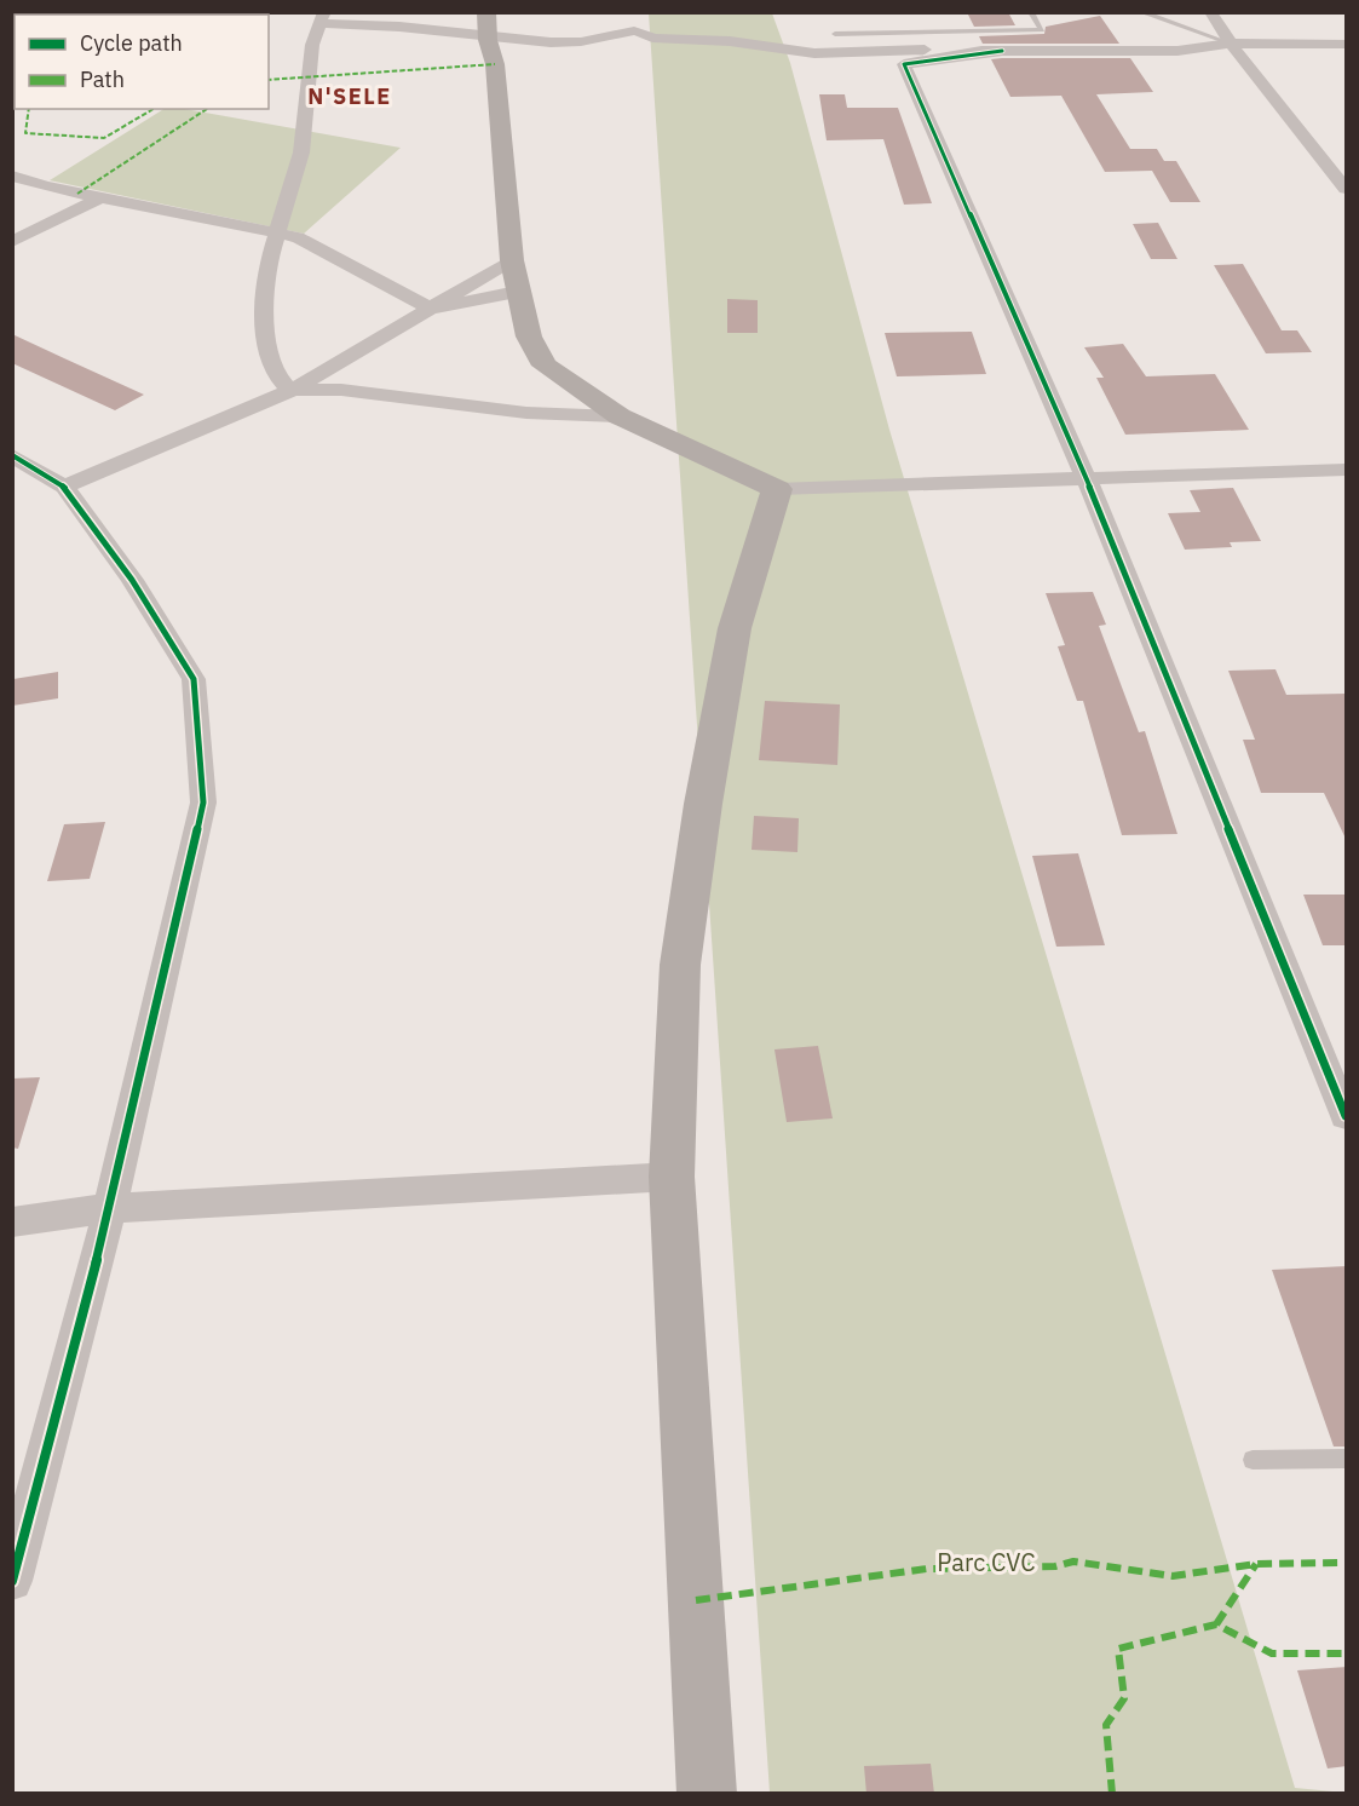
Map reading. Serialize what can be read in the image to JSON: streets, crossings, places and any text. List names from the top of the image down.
{
  "districts": ["N'SELE"],
  "parks": ["Parc CVC"],
  "legend": ["Cycle path", "Path"]
}
